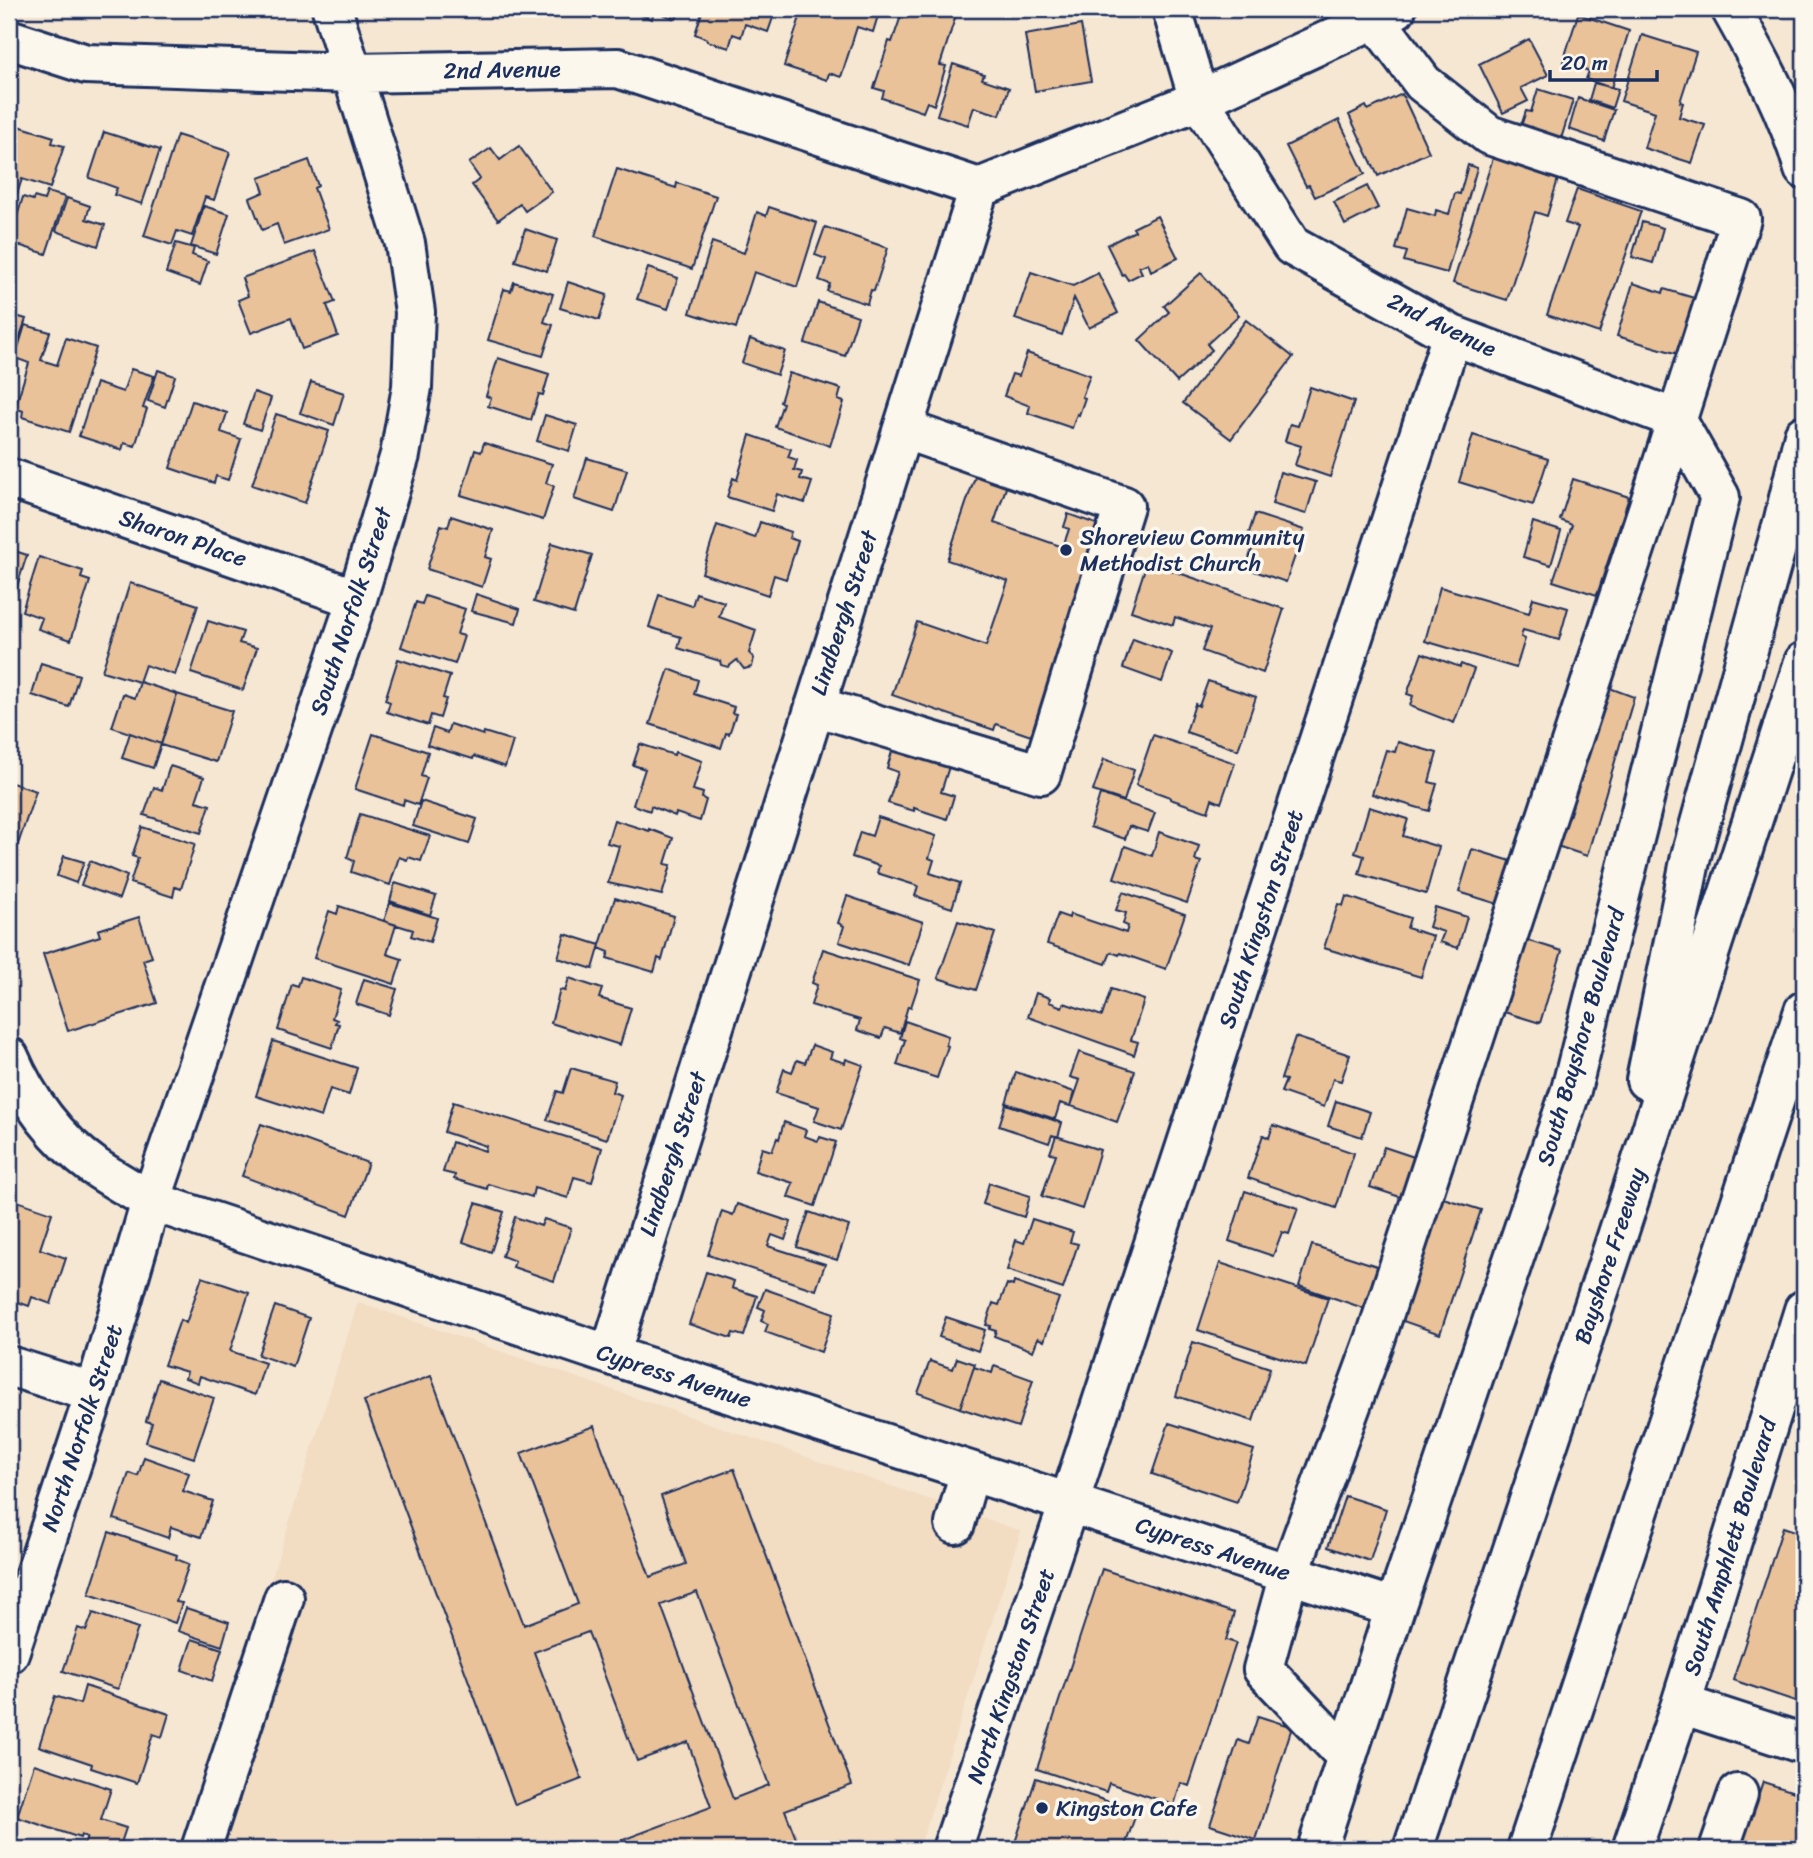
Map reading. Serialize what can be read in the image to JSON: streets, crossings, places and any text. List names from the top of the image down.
{
  "streets": {
    "main road": [
      "2nd Avenue",
      "Sharon Place",
      "South Norfolk Street",
      "Lindbergh Street",
      "South Kingston Street",
      "South Bayshore Boulevard",
      "Bayshore Freeway",
      "Cypress Avenue",
      "North Norfolk Street",
      "South Amphlett Boulevard",
      "North Kingston Street"
    ]
  },
  "crossings": [
    ["2nd Avenue", "South Norfolk Street"],
    ["2nd Avenue", "Lindbergh Street"],
    ["2nd Avenue", "South Kingston Street"],
    ["2nd Avenue", "South Bayshore Boulevard"],
    ["Sharon Place", "South Norfolk Street"],
    ["South Norfolk Street", "Cypress Avenue"],
    ["South Norfolk Street", "North Norfolk Street"],
    ["Lindbergh Street", "Cypress Avenue"],
    ["South Kingston Street", "Cypress Avenue"],
    ["South Kingston Street", "North Kingston Street"],
    ["South Bayshore Boulevard", "Cypress Avenue"],
    ["Cypress Avenue", "North Norfolk Street"],
    ["Cypress Avenue", "North Kingston Street"]
  ],
  "places": ["Shoreview Community Methodist Church", "Kingston Cafe"],
  "scale_bar": "20 m"
}
